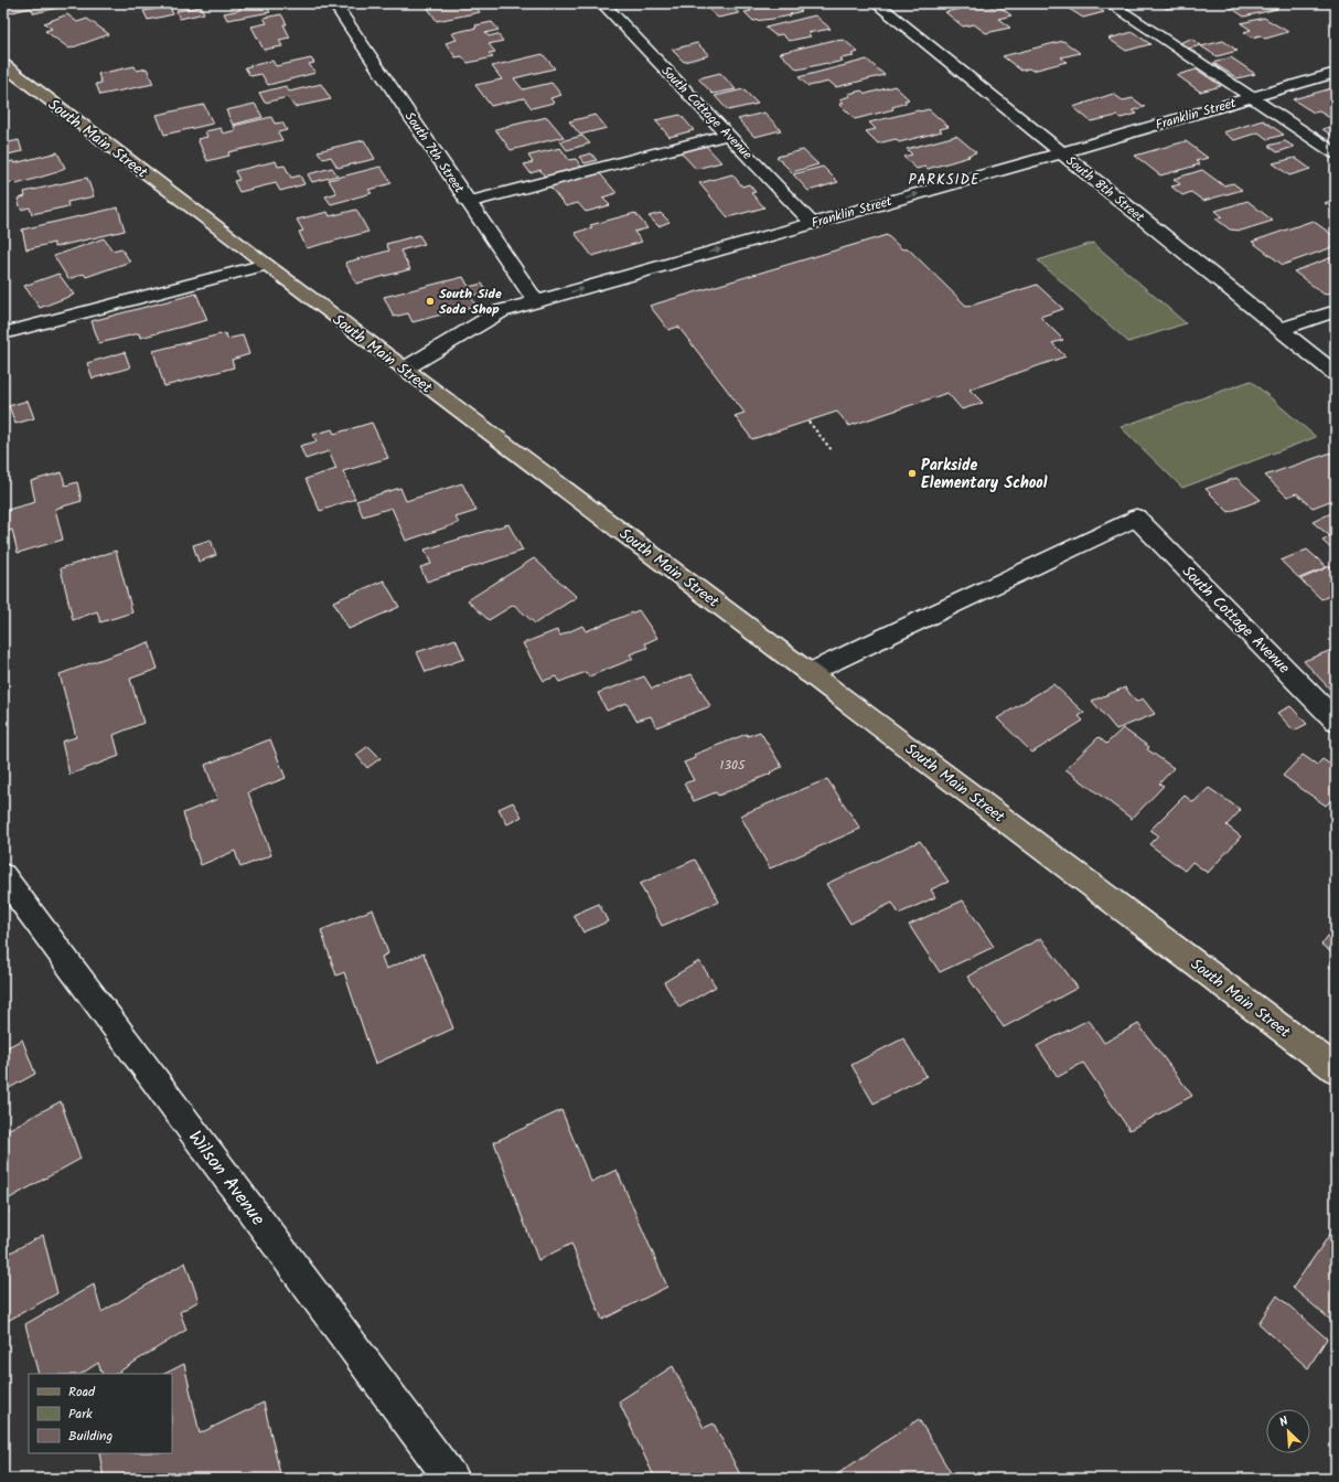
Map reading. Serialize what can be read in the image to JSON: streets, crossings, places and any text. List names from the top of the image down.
{
  "streets": {
    "main road": ["South Main Street"],
    "street": [
      "South Cottage Avenue",
      "Franklin Street",
      "South 7th Street",
      "South 8th Street",
      "Wilson Avenue"
    ]
  },
  "crossings": [
    ["South Cottage Avenue", "Franklin Street"],
    ["South Cottage Avenue", "South Main Street"],
    ["Franklin Street", "South Main Street"],
    ["Franklin Street", "South 7th Street"],
    ["Franklin Street", "South 8th Street"]
  ],
  "districts": ["PARKSIDE"],
  "places": ["South Side Soda Shop", "Parkside Elementary School"],
  "house_numbers": ["1305"],
  "legend": ["Road", "Park", "Building"],
  "north": "top left"
}
